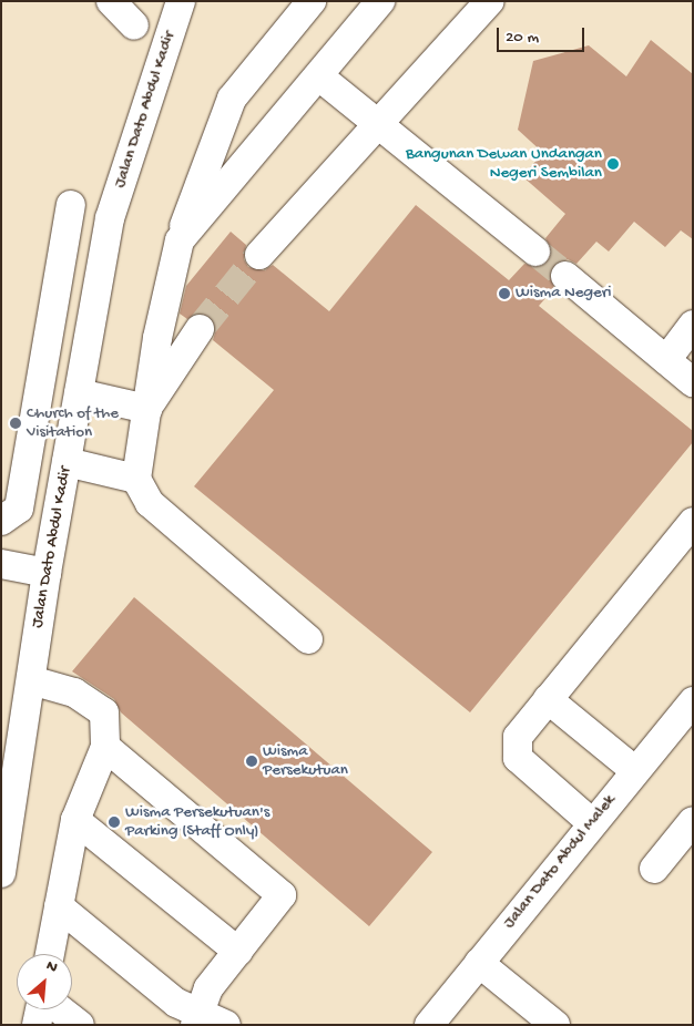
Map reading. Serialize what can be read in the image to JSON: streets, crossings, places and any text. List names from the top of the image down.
{
  "streets": {
    "street": ["Jalan Dato Abdul Kadir", "Jalan Dato Abdul Malek"]
  },
  "places": [
    "Bangunan Dewan Undangan Negeri Sembilan",
    "Wisma Negeri",
    "Church of the Visitation",
    "Wisma Persekutuan",
    "Wisma Persekutuan's Parking (Staff Only)"
  ],
  "scale_bar": "20 m",
  "north": "top right"
}
